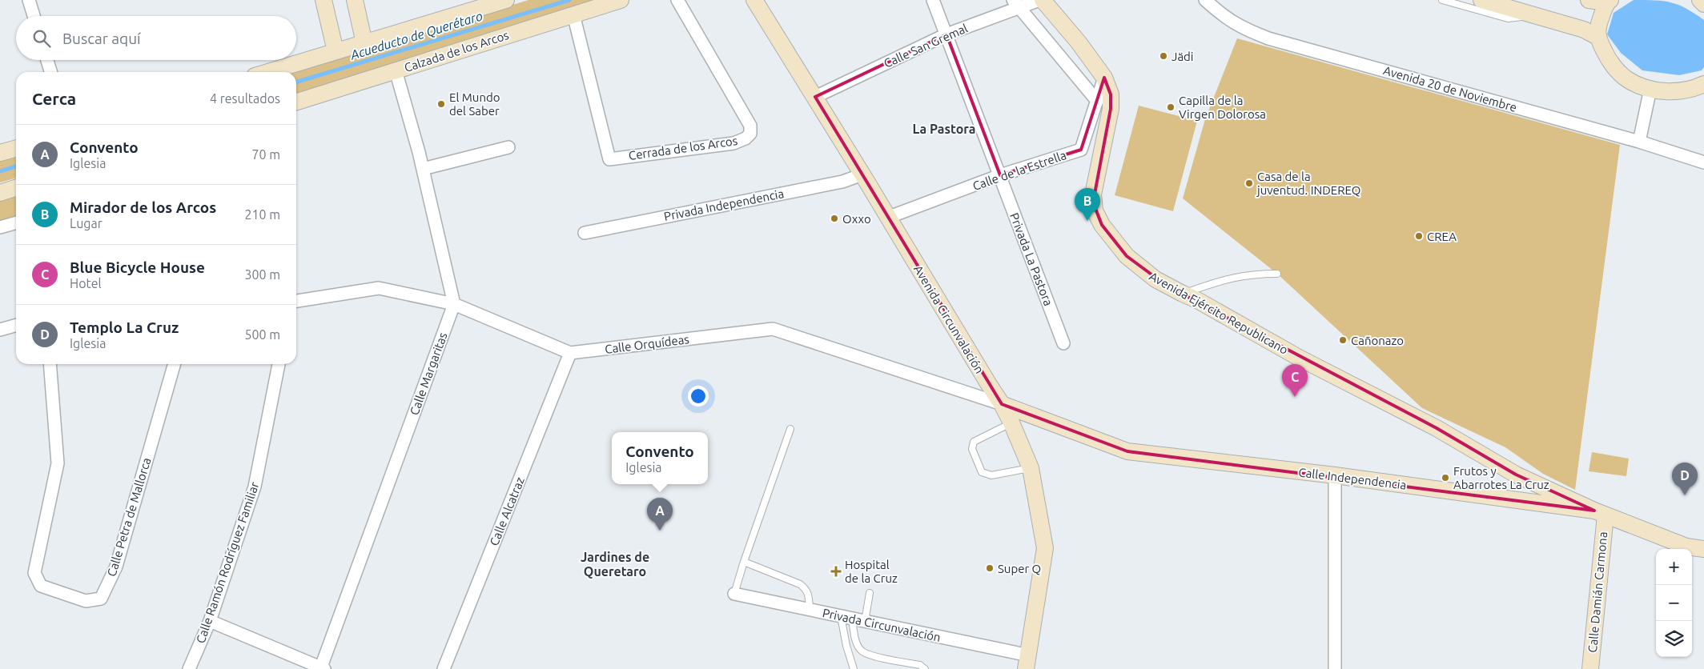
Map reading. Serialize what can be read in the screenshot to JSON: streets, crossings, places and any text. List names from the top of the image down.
{
  "streets": {
    "street": [
      "Calle San Gremal",
      "Calzada de los Arcos",
      "Avenida 20 de Noviembre",
      "Cerrada de los Arcos",
      "Calle de la Estrella",
      "Privada Independencia",
      "Privada La Pastora",
      "Avenida Ejército Republicano",
      "Avenida Circunvalación",
      "Calle Orquídeas",
      "Calle Margaritas",
      "Calle Independencia",
      "Calle Alcatraz",
      "Calle Petra de Mallorca",
      "Calle Ramón Rodríguez Familiar",
      "Calle Damián Carmona",
      "Privada Circunvalación"
    ]
  },
  "crossings": [
    ["Calle San Gremal", "Privada La Pastora"],
    ["Calle San Gremal", "Avenida Ejército Republicano"],
    ["Calle San Gremal", "Avenida Circunvalación"],
    ["Calzada de los Arcos", "Cerrada de los Arcos"],
    ["Calle de la Estrella", "Privada La Pastora"],
    ["Calle de la Estrella", "Avenida Ejército Republicano"],
    ["Calle de la Estrella", "Avenida Circunvalación"],
    ["Privada Independencia", "Avenida Circunvalación"],
    ["Avenida Ejército Republicano", "Calle Independencia"],
    ["Avenida Ejército Republicano", "Calle Damián Carmona"],
    ["Avenida Circunvalación", "Calle Orquídeas"],
    ["Avenida Circunvalación", "Calle Independencia"],
    ["Avenida Circunvalación", "Privada Circunvalación"],
    ["Calle Orquídeas", "Calle Margaritas"],
    ["Calle Orquídeas", "Calle Independencia"],
    ["Calle Orquídeas", "Calle Alcatraz"],
    ["Calle Independencia", "Calle Damián Carmona"]
  ],
  "districts": ["La Pastora", "Jardines de Queretaro"],
  "water": ["Acueducto de Querétaro"],
  "places": {
    "other": [
      "Jädi",
      "El Mundo del Saber",
      "Capilla de la Virgen Dolorosa",
      "Casa de la juventud. INDEREQ",
      "Oxxo",
      "CREA",
      "Cañonazo",
      "Frutos y Abarrotes La Cruz",
      "Super Q"
    ],
    "health": ["Hospital de la Cruz"]
  },
  "page": {
    "search": "Buscar aquí",
    "heading": ["Cerca", "4 resultados"],
    "list": [
      {
        "mark": "A",
        "name": "Convento",
        "note": "Iglesia",
        "value": "70 m"
      },
      {
        "mark": "B",
        "name": "Mirador de los Arcos",
        "note": "Lugar",
        "value": "210 m"
      },
      {
        "mark": "C",
        "name": "Blue Bicycle House",
        "note": "Hotel",
        "value": "300 m"
      },
      {
        "mark": "D",
        "name": "Templo La Cruz",
        "note": "Iglesia",
        "value": "500 m"
      }
    ],
    "pins": [
      "B",
      "C",
      "D",
      "A"
    ],
    "popup": ["Convento", "Iglesia"],
    "map_buttons": ["+", "−"]
  }
}
